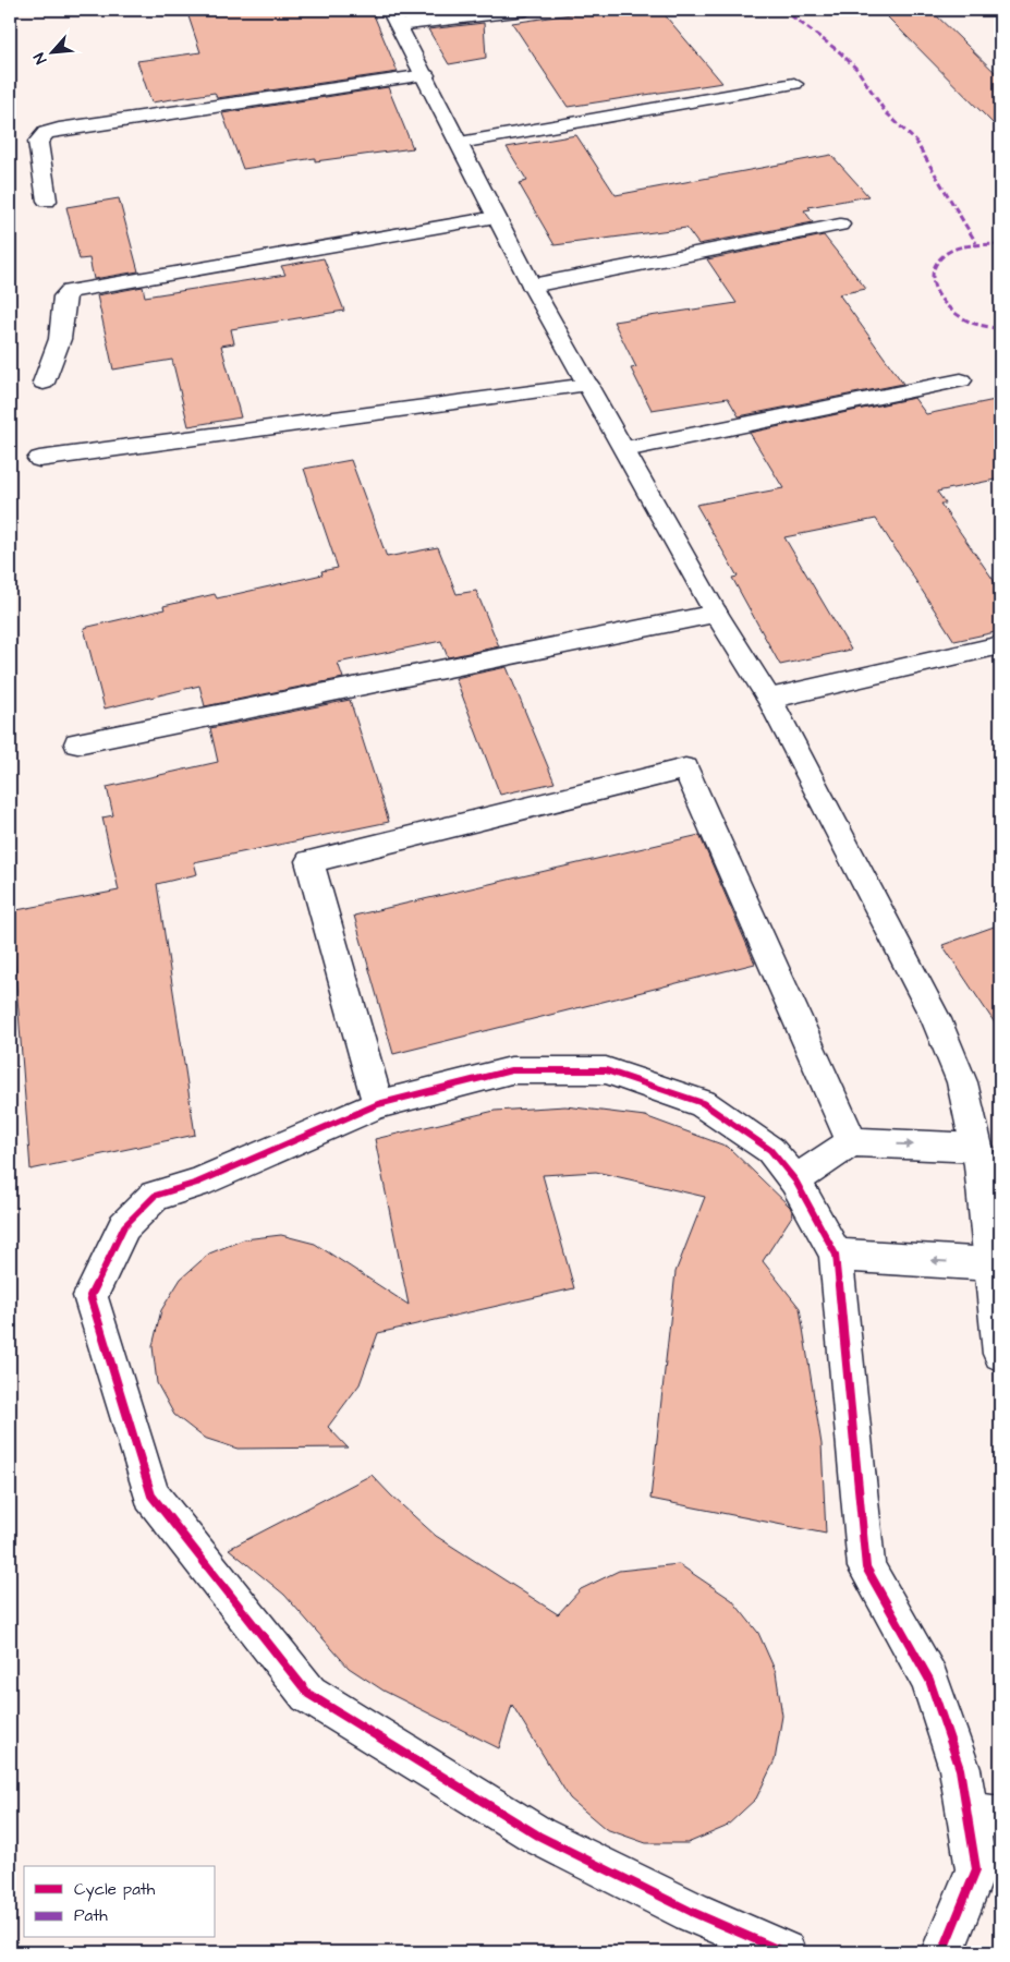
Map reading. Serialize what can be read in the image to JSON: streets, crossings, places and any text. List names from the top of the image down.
{
  "legend": ["Cycle path", "Path"],
  "north": "bottom left"
}
